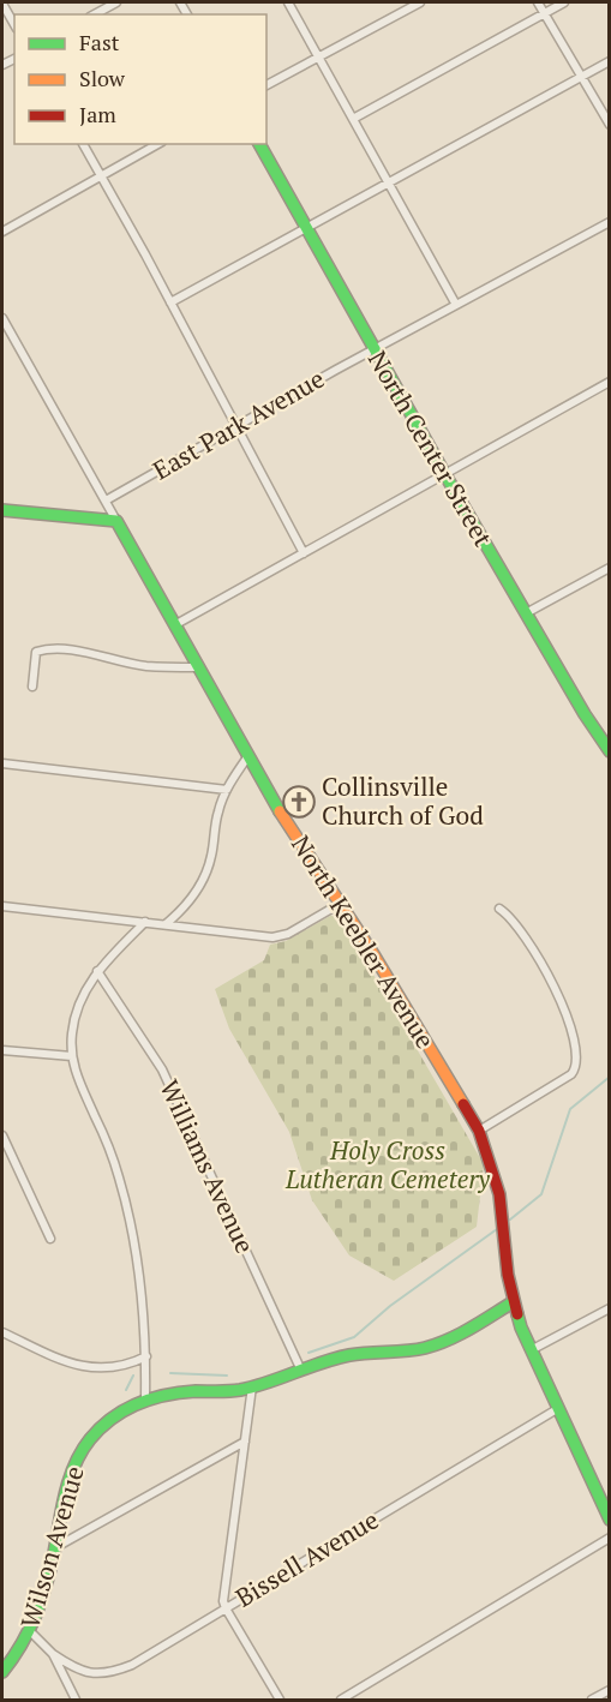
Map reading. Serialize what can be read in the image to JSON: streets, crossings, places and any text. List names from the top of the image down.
{
  "streets": {
    "street": [
      "East Park Avenue",
      "North Center Street",
      "North Keebler Avenue",
      "Williams Avenue",
      "Wilson Avenue",
      "Bissell Avenue"
    ]
  },
  "crossings": [
    ["East Park Avenue", "North Center Street"],
    ["East Park Avenue", "North Keebler Avenue"],
    ["North Keebler Avenue", "Wilson Avenue"],
    ["North Keebler Avenue", "Bissell Avenue"],
    ["Williams Avenue", "Wilson Avenue"]
  ],
  "parks": ["Holy Cross Lutheran Cemetery"],
  "places": {
    "church": ["Collinsville Church of God"]
  },
  "legend": ["Fast", "Slow", "Jam"]
}
